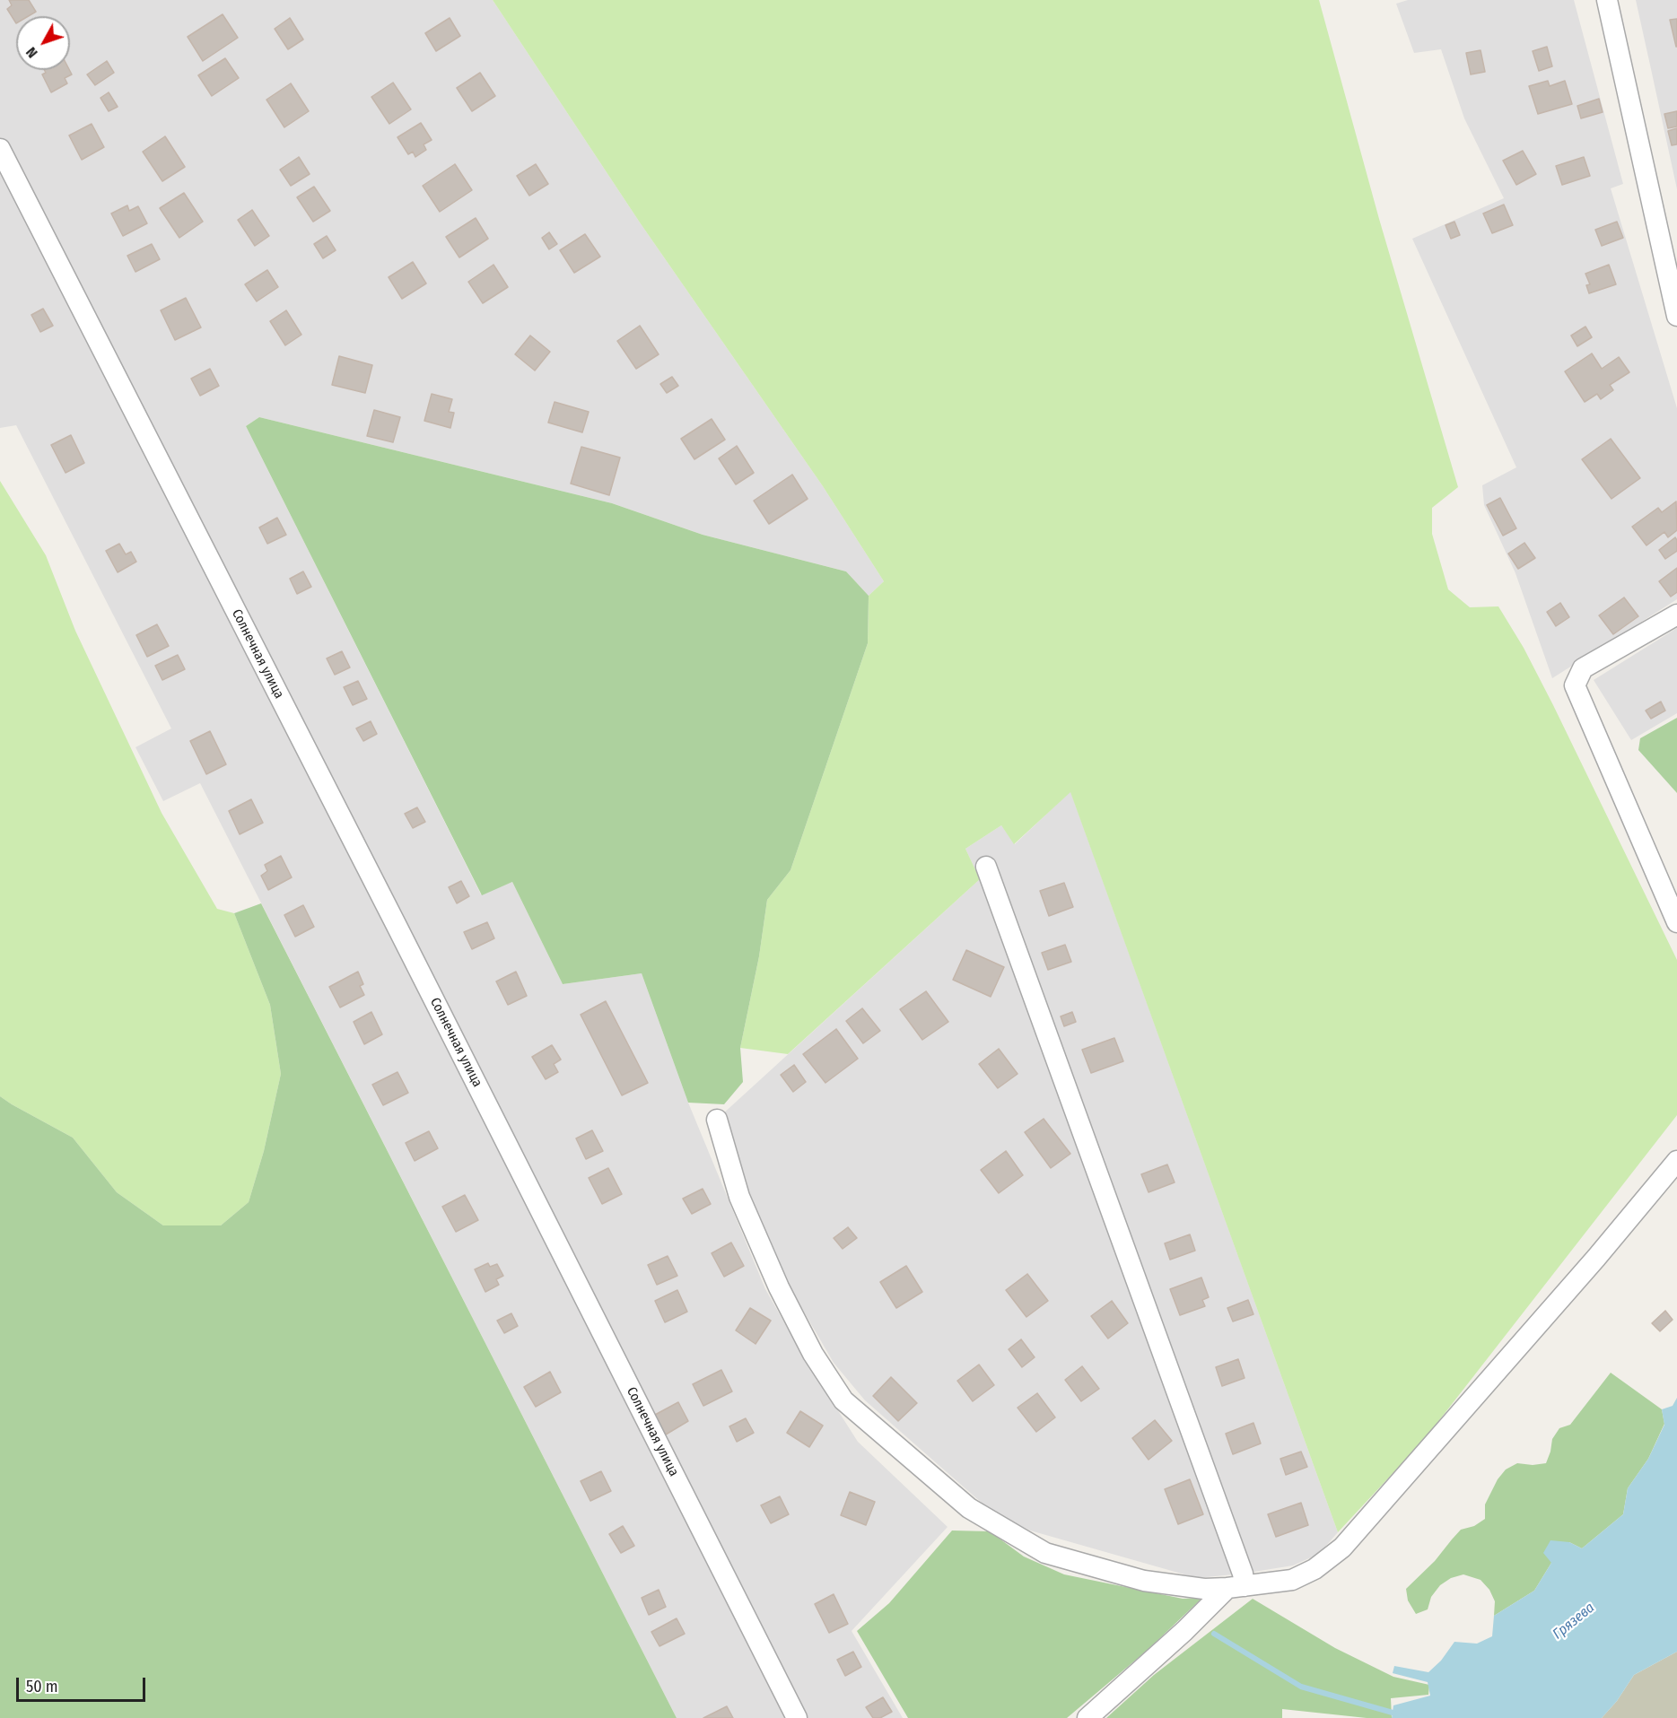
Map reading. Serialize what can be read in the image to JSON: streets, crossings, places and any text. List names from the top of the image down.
{
  "streets": {
    "street": ["Солнечная улица"]
  },
  "water": ["Грязева"],
  "scale_bar": "50 m",
  "north": "bottom left"
}
